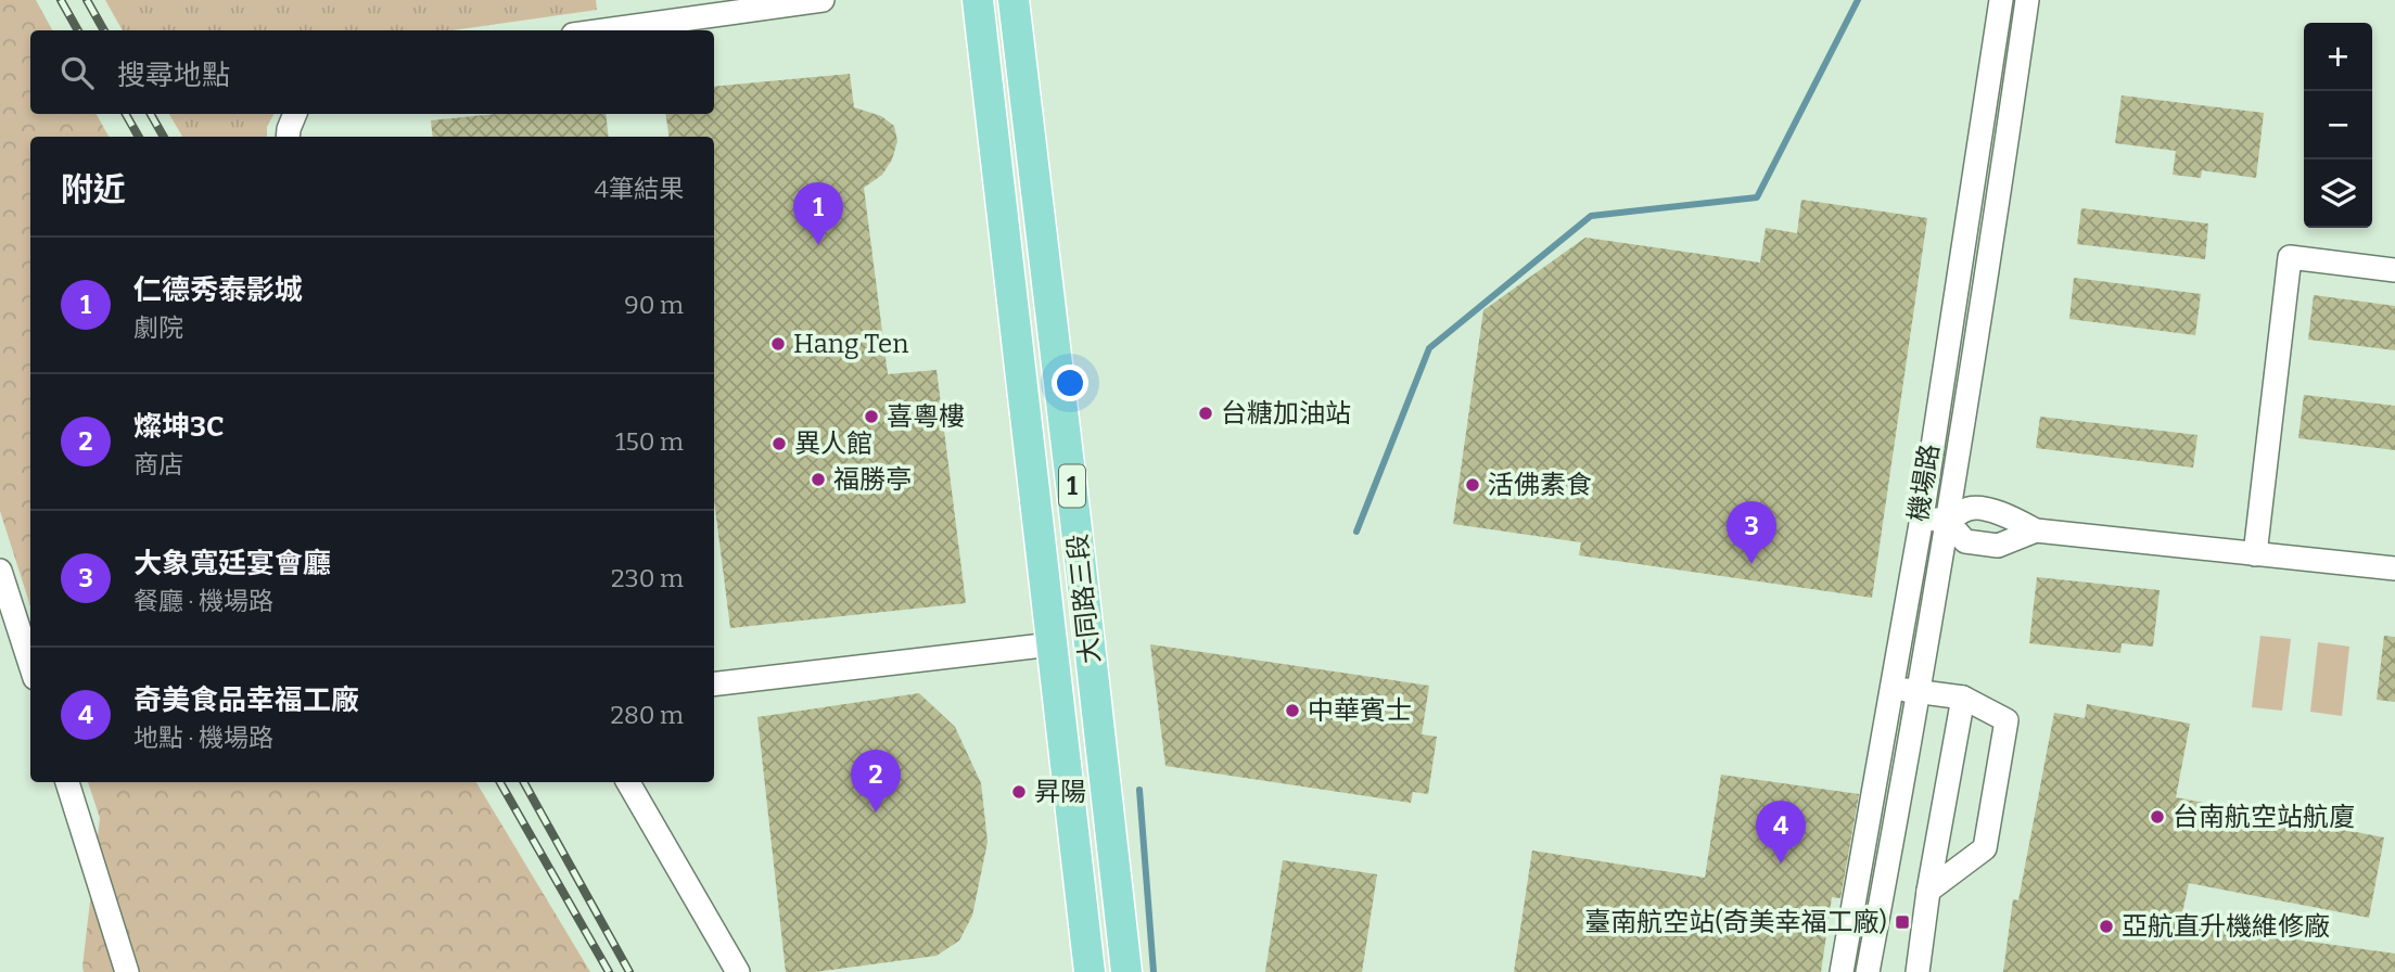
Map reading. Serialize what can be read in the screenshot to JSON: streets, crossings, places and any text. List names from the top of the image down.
{
  "streets": {
    "main road": ["1", "大同路三段"],
    "street": ["機場路"]
  },
  "places": {
    "other": [
      "Hang Ten",
      "台糖加油站",
      "喜粵樓",
      "異人館",
      "福勝亭",
      "活佛素食",
      "中華賓士",
      "昇陽",
      "台南航空站航廈",
      "亞航直升機維修廠"
    ],
    "transit": ["臺南航空站(奇美幸福工廠)"]
  },
  "page": {
    "map_buttons": ["+", "−"],
    "search": "搜尋地點",
    "heading": ["附近", "4筆結果"],
    "pins": [
      "1",
      "3",
      "2",
      "4"
    ],
    "list": [
      {
        "mark": "1",
        "name": "仁德秀泰影城",
        "note": "劇院",
        "value": "90 m"
      },
      {
        "mark": "2",
        "name": "燦坤3C",
        "note": "商店",
        "value": "150 m"
      },
      {
        "mark": "3",
        "name": "大象寬廷宴會廳",
        "note": "餐廳 · 機場路",
        "value": "230 m"
      },
      {
        "mark": "4",
        "name": "奇美食品幸福工廠",
        "note": "地點 · 機場路",
        "value": "280 m"
      }
    ]
  }
}
